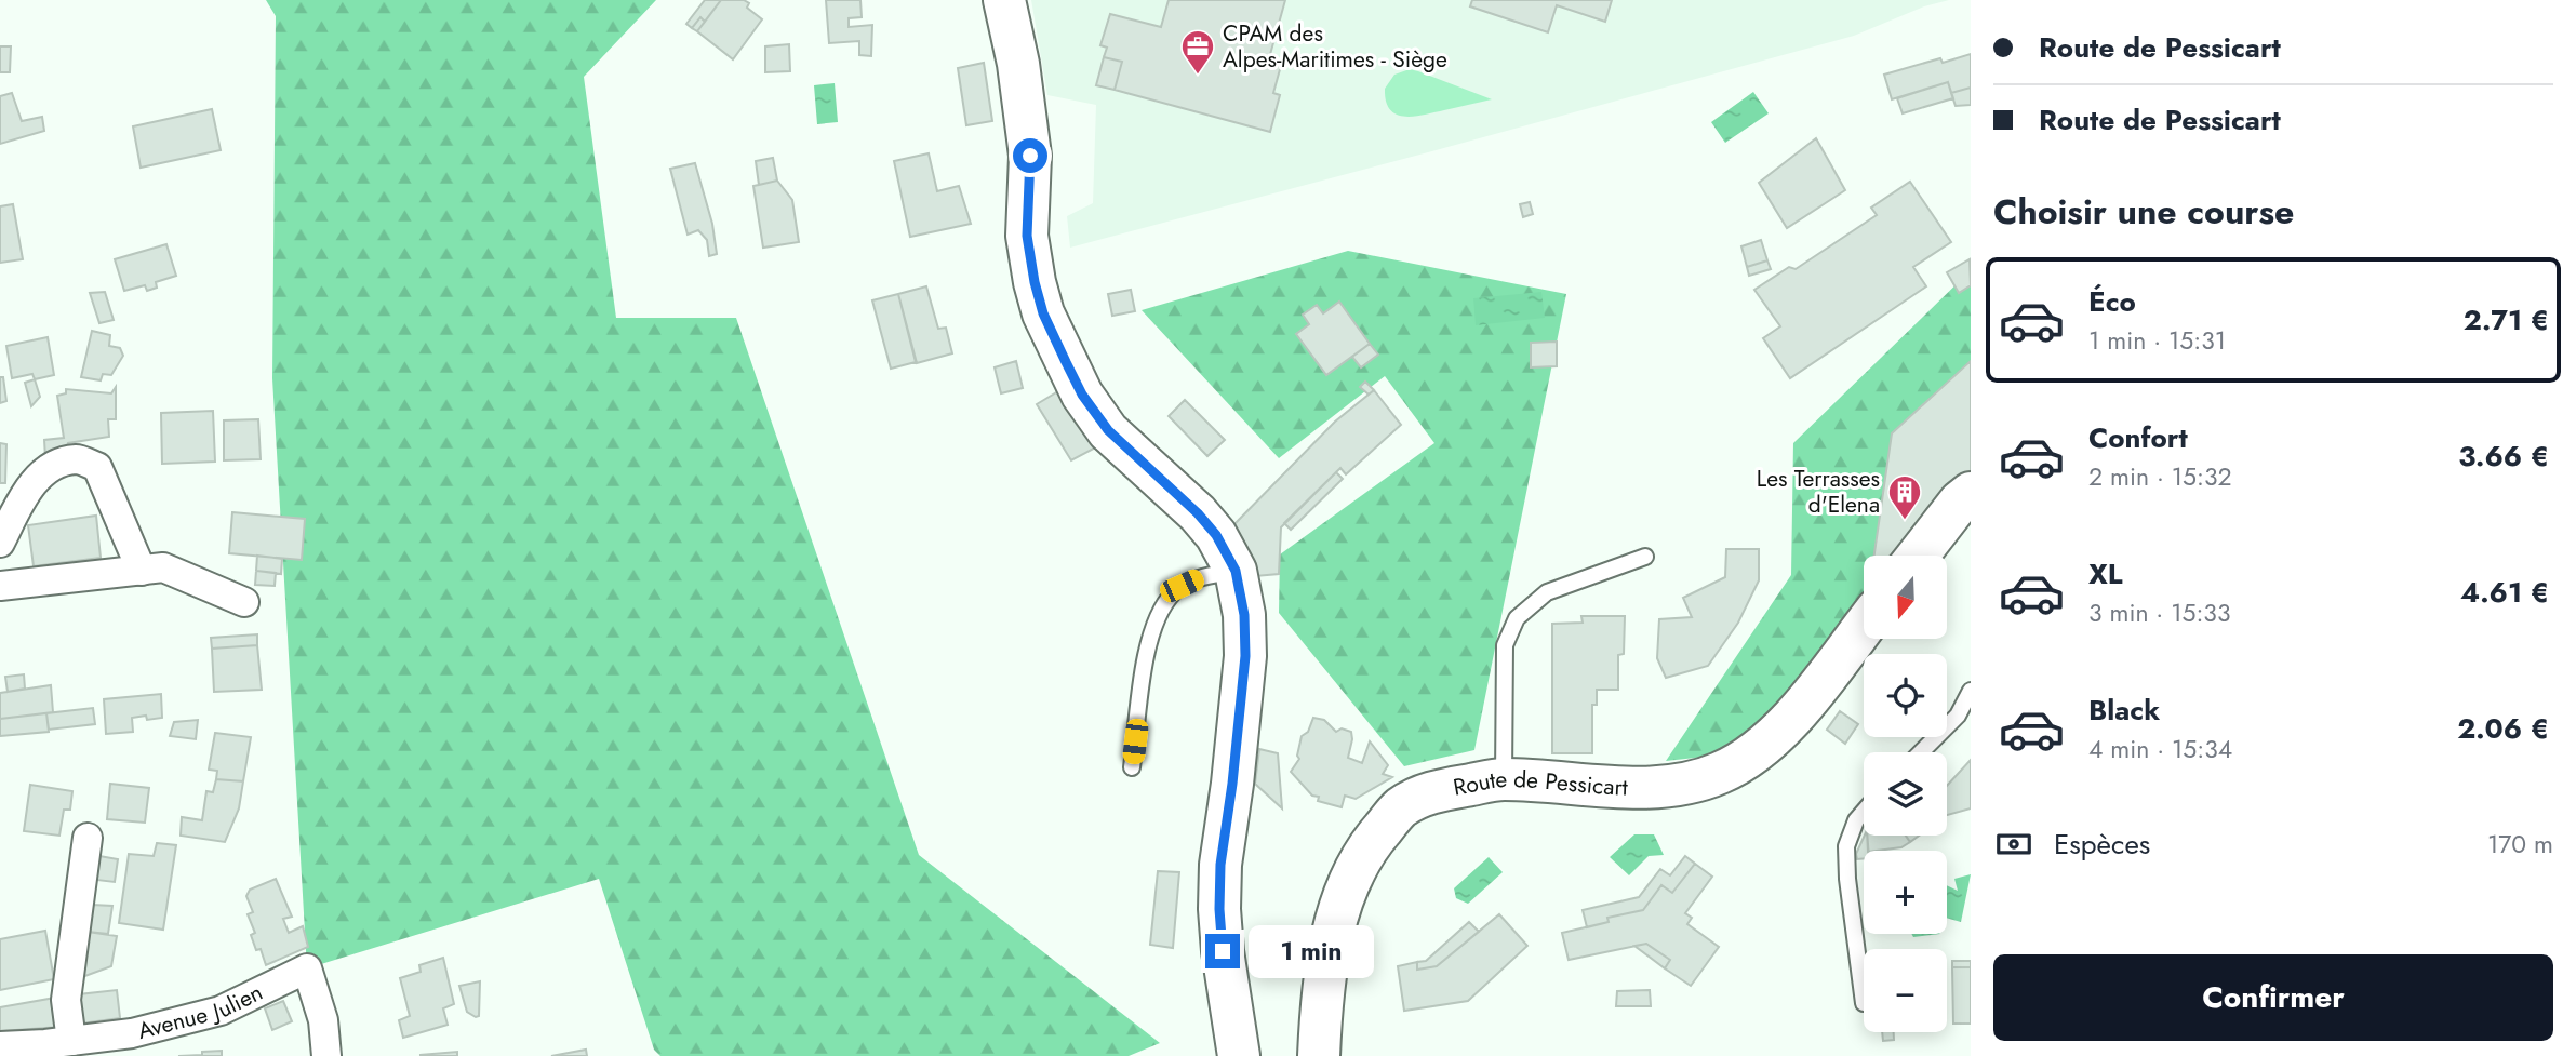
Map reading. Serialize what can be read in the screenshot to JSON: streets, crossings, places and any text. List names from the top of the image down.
{
  "streets": {
    "street": ["Route de Pessicart", "Avenue Julien"]
  },
  "places": {
    "office": ["CPAM des Alpes-Maritimes - Siège"],
    "building": ["Les Terrasses d'Elena"]
  },
  "north": "bottom",
  "page": {
    "banner": ["Route de Pessicart", "Route de Pessicart"],
    "heading": "Choisir une course",
    "list": [
      {
        "name": "Éco",
        "note": "1 min · 15:31",
        "value": "2.71 €"
      },
      {
        "name": "Confort",
        "note": "2 min · 15:32",
        "value": "3.66 €"
      },
      {
        "name": "XL",
        "note": "3 min · 15:33",
        "value": "4.61 €"
      },
      {
        "name": "Black",
        "note": "4 min · 15:34",
        "value": "2.06 €"
      }
    ],
    "map_buttons": ["+", "−"],
    "pay": ["Espèces", "170 m"],
    "bubble": "1 min",
    "buttons": "Confirmer"
  }
}
